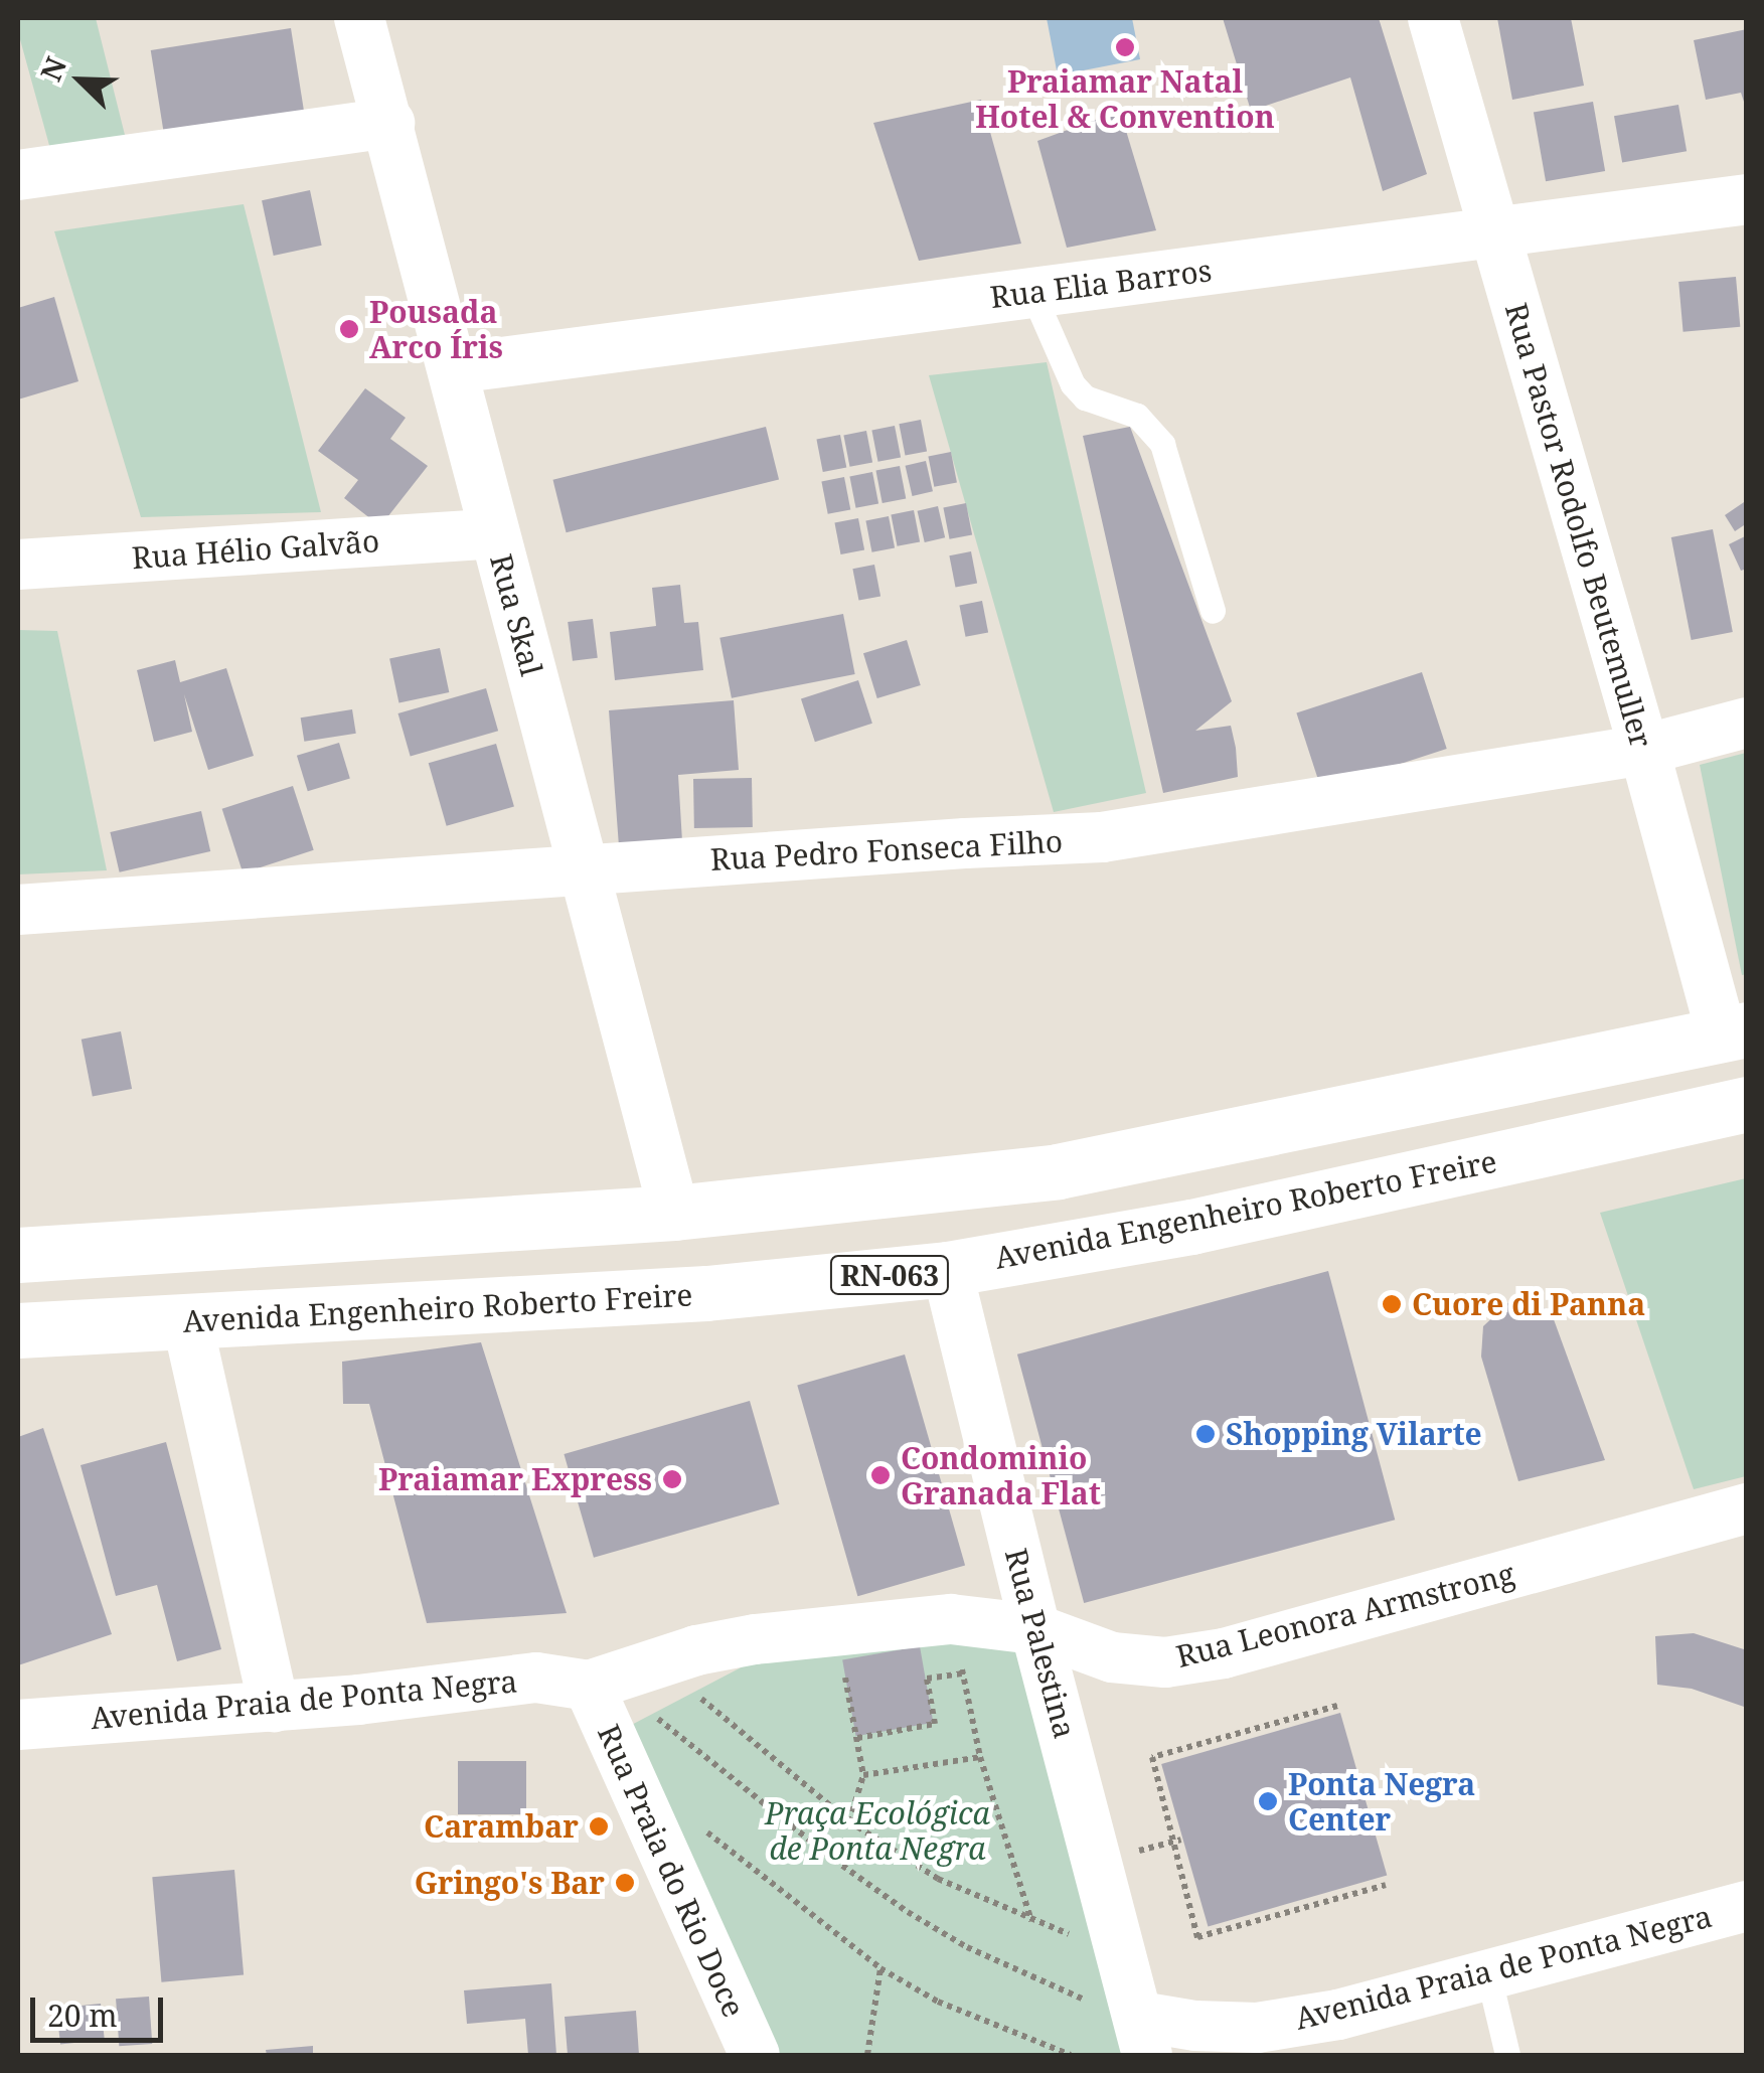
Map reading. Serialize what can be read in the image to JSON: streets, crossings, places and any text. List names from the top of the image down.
{
  "streets": {
    "main road": ["Avenida Engenheiro Roberto Freire", "RN-063"],
    "street": [
      "Rua Elia Barros",
      "Rua Pastor Rodolfo Beutemuller",
      "Rua Hélio Galvão",
      "Rua Skal",
      "Rua Pedro Fonseca Filho",
      "Rua Leonora Armstrong",
      "Rua Palestina",
      "Avenida Praia de Ponta Negra",
      "Rua Praia do Rio Doce"
    ]
  },
  "crossings": [
    ["Rua Elia Barros", "Rua Pastor Rodolfo Beutemuller"],
    ["Rua Elia Barros", "Rua Skal"],
    ["Rua Pastor Rodolfo Beutemuller", "Rua Pedro Fonseca Filho"],
    ["Rua Hélio Galvão", "Rua Skal"],
    ["Rua Skal", "Rua Pedro Fonseca Filho"],
    ["Avenida Engenheiro Roberto Freire", "Rua Palestina"],
    ["Rua Leonora Armstrong", "Rua Palestina"],
    ["Rua Leonora Armstrong", "Avenida Praia de Ponta Negra"],
    ["Rua Leonora Armstrong", "Rua Praia do Rio Doce"],
    ["Rua Palestina", "Avenida Praia de Ponta Negra"],
    ["Avenida Praia de Ponta Negra", "Rua Praia do Rio Doce"]
  ],
  "parks": ["Praça Ecológica de Ponta Negra"],
  "places": [
    "Praiamar Natal Hotel & Convention",
    "Pousada Arco Íris",
    "Cuore di Panna",
    "Shopping Vilarte",
    "Condominio Granada Flat",
    "Praiamar Express",
    "Ponta Negra Center",
    "Carambar",
    "Gringo's Bar"
  ],
  "scale_bar": "20 m",
  "north": "top left"
}
